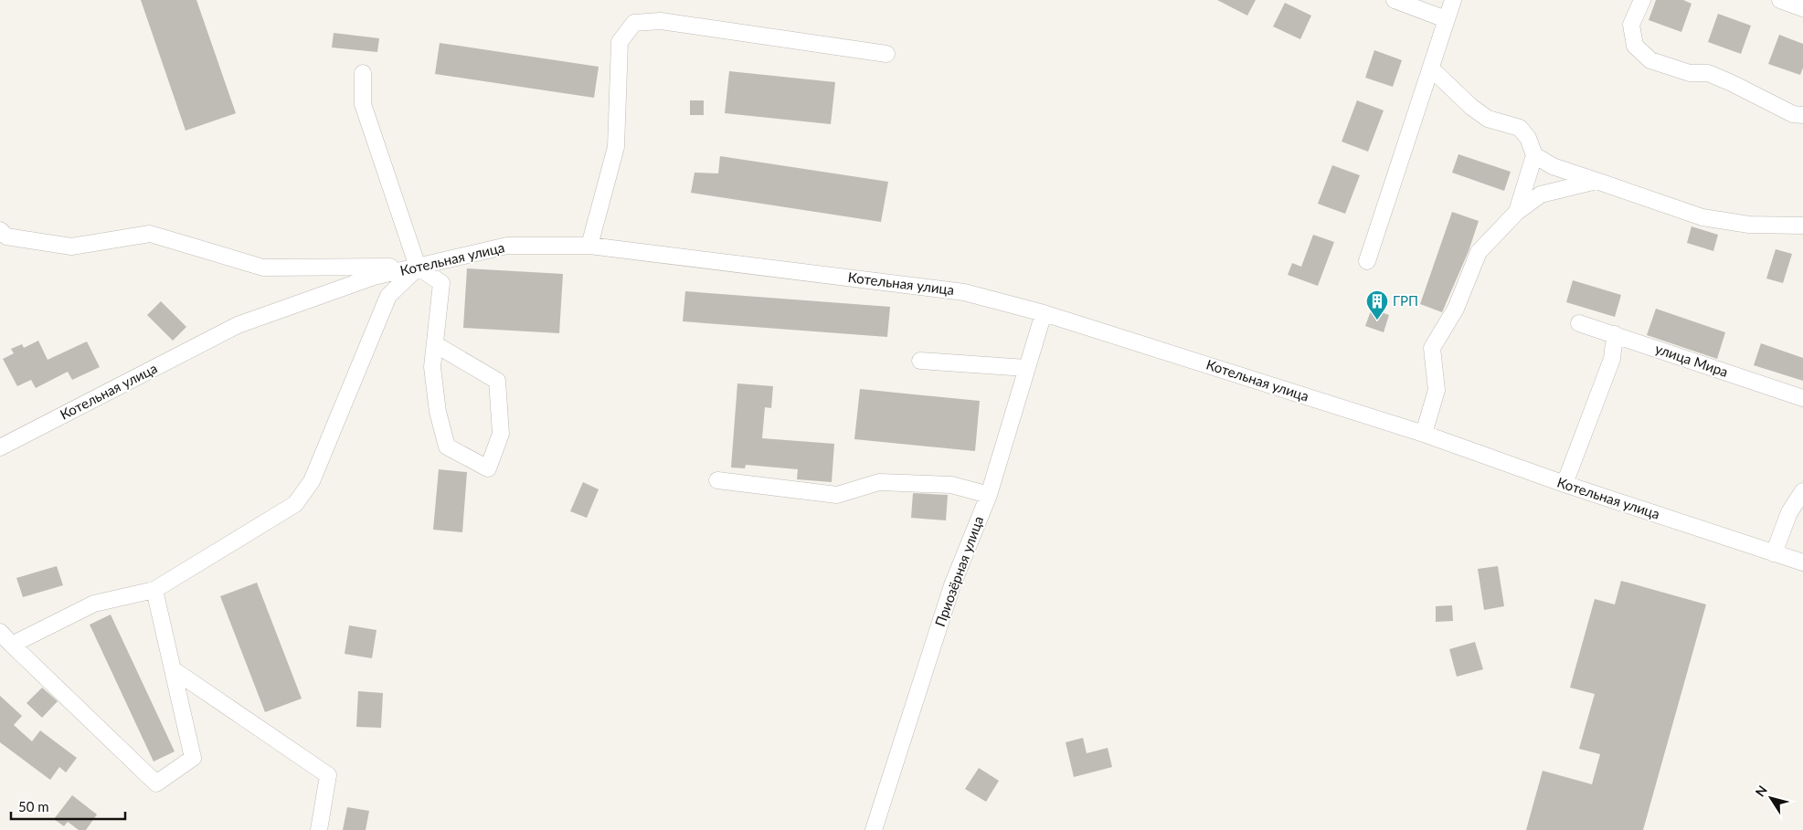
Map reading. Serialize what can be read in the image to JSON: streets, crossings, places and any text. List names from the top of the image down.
{
  "streets": {
    "street": ["Котельная улица", "улица Мира", "Приозёрная улица"]
  },
  "crossings": [
    ["Котельная улица", "Приозёрная улица"]
  ],
  "places": {
    "building": ["ГРП"]
  },
  "scale_bar": "50 m",
  "north": "top left"
}
